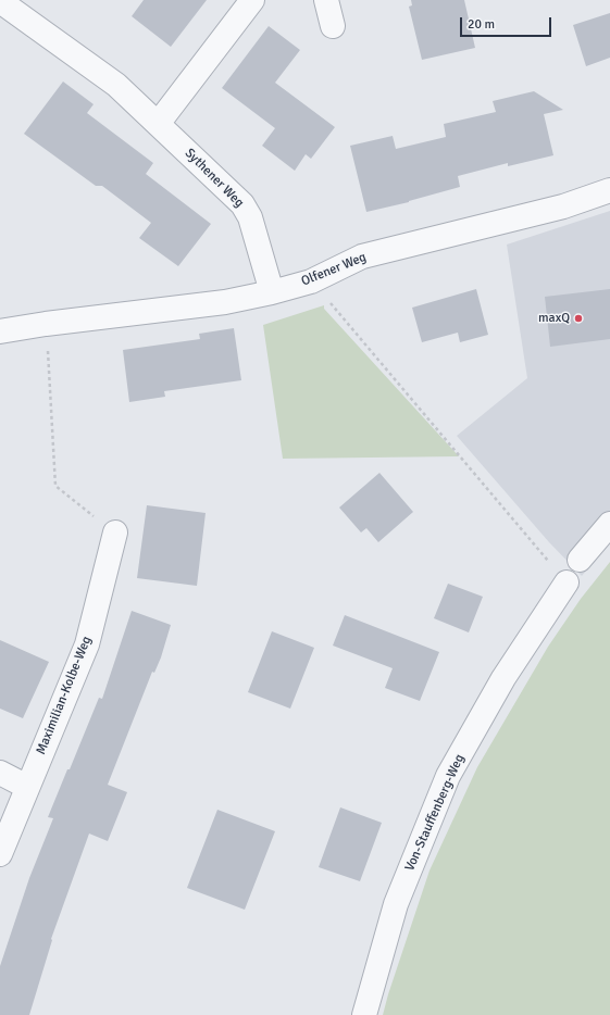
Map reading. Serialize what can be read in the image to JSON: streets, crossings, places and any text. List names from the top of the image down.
{
  "streets": {
    "street": [
      "Sythener Weg",
      "Olfener Weg",
      "Maximilian-Kolbe-Weg",
      "Von-Stauffenberg-Weg"
    ]
  },
  "crossings": [
    ["Sythener Weg", "Olfener Weg"]
  ],
  "places": ["maxQ"],
  "scale_bar": "20 m"
}
